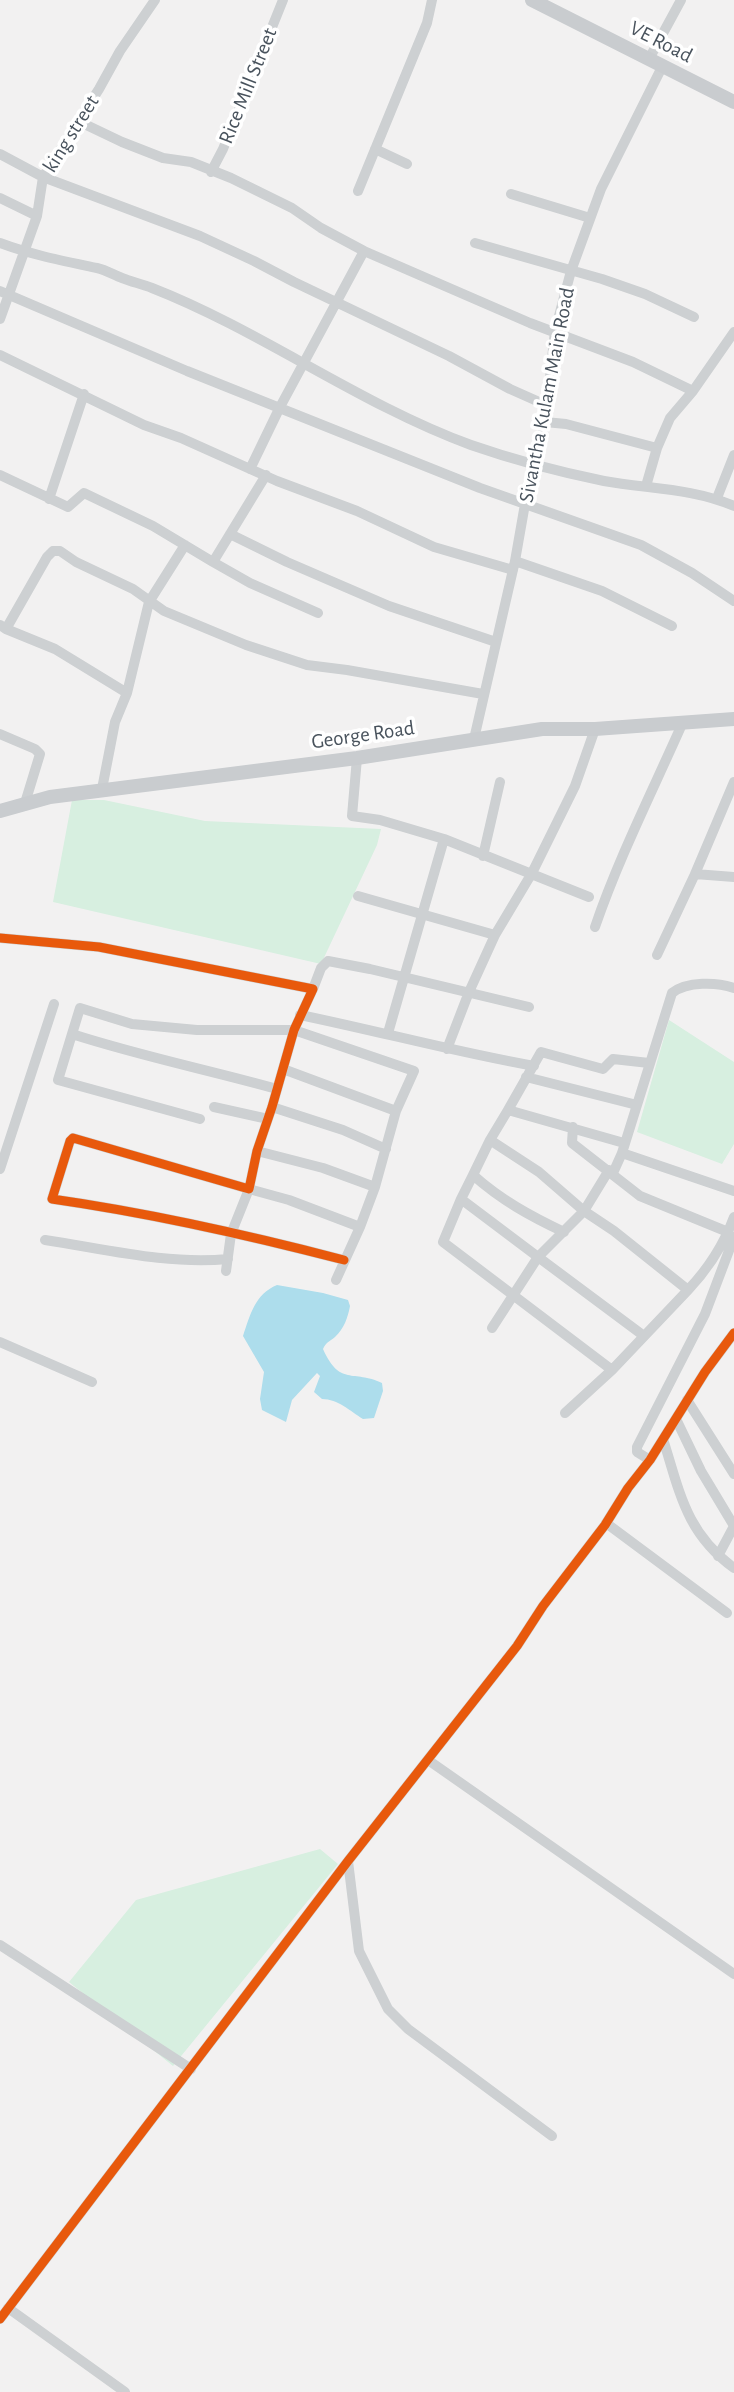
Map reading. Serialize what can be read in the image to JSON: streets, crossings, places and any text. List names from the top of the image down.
{
  "streets": {
    "main road": ["VE Road", "George Road"],
    "street": ["Rice Mill Street", "king street", "Sivantha Kulam Main Road"]
  },
  "crossings": [
    ["VE Road", "Sivantha Kulam Main Road"],
    ["Sivantha Kulam Main Road", "George Road"]
  ]
}
